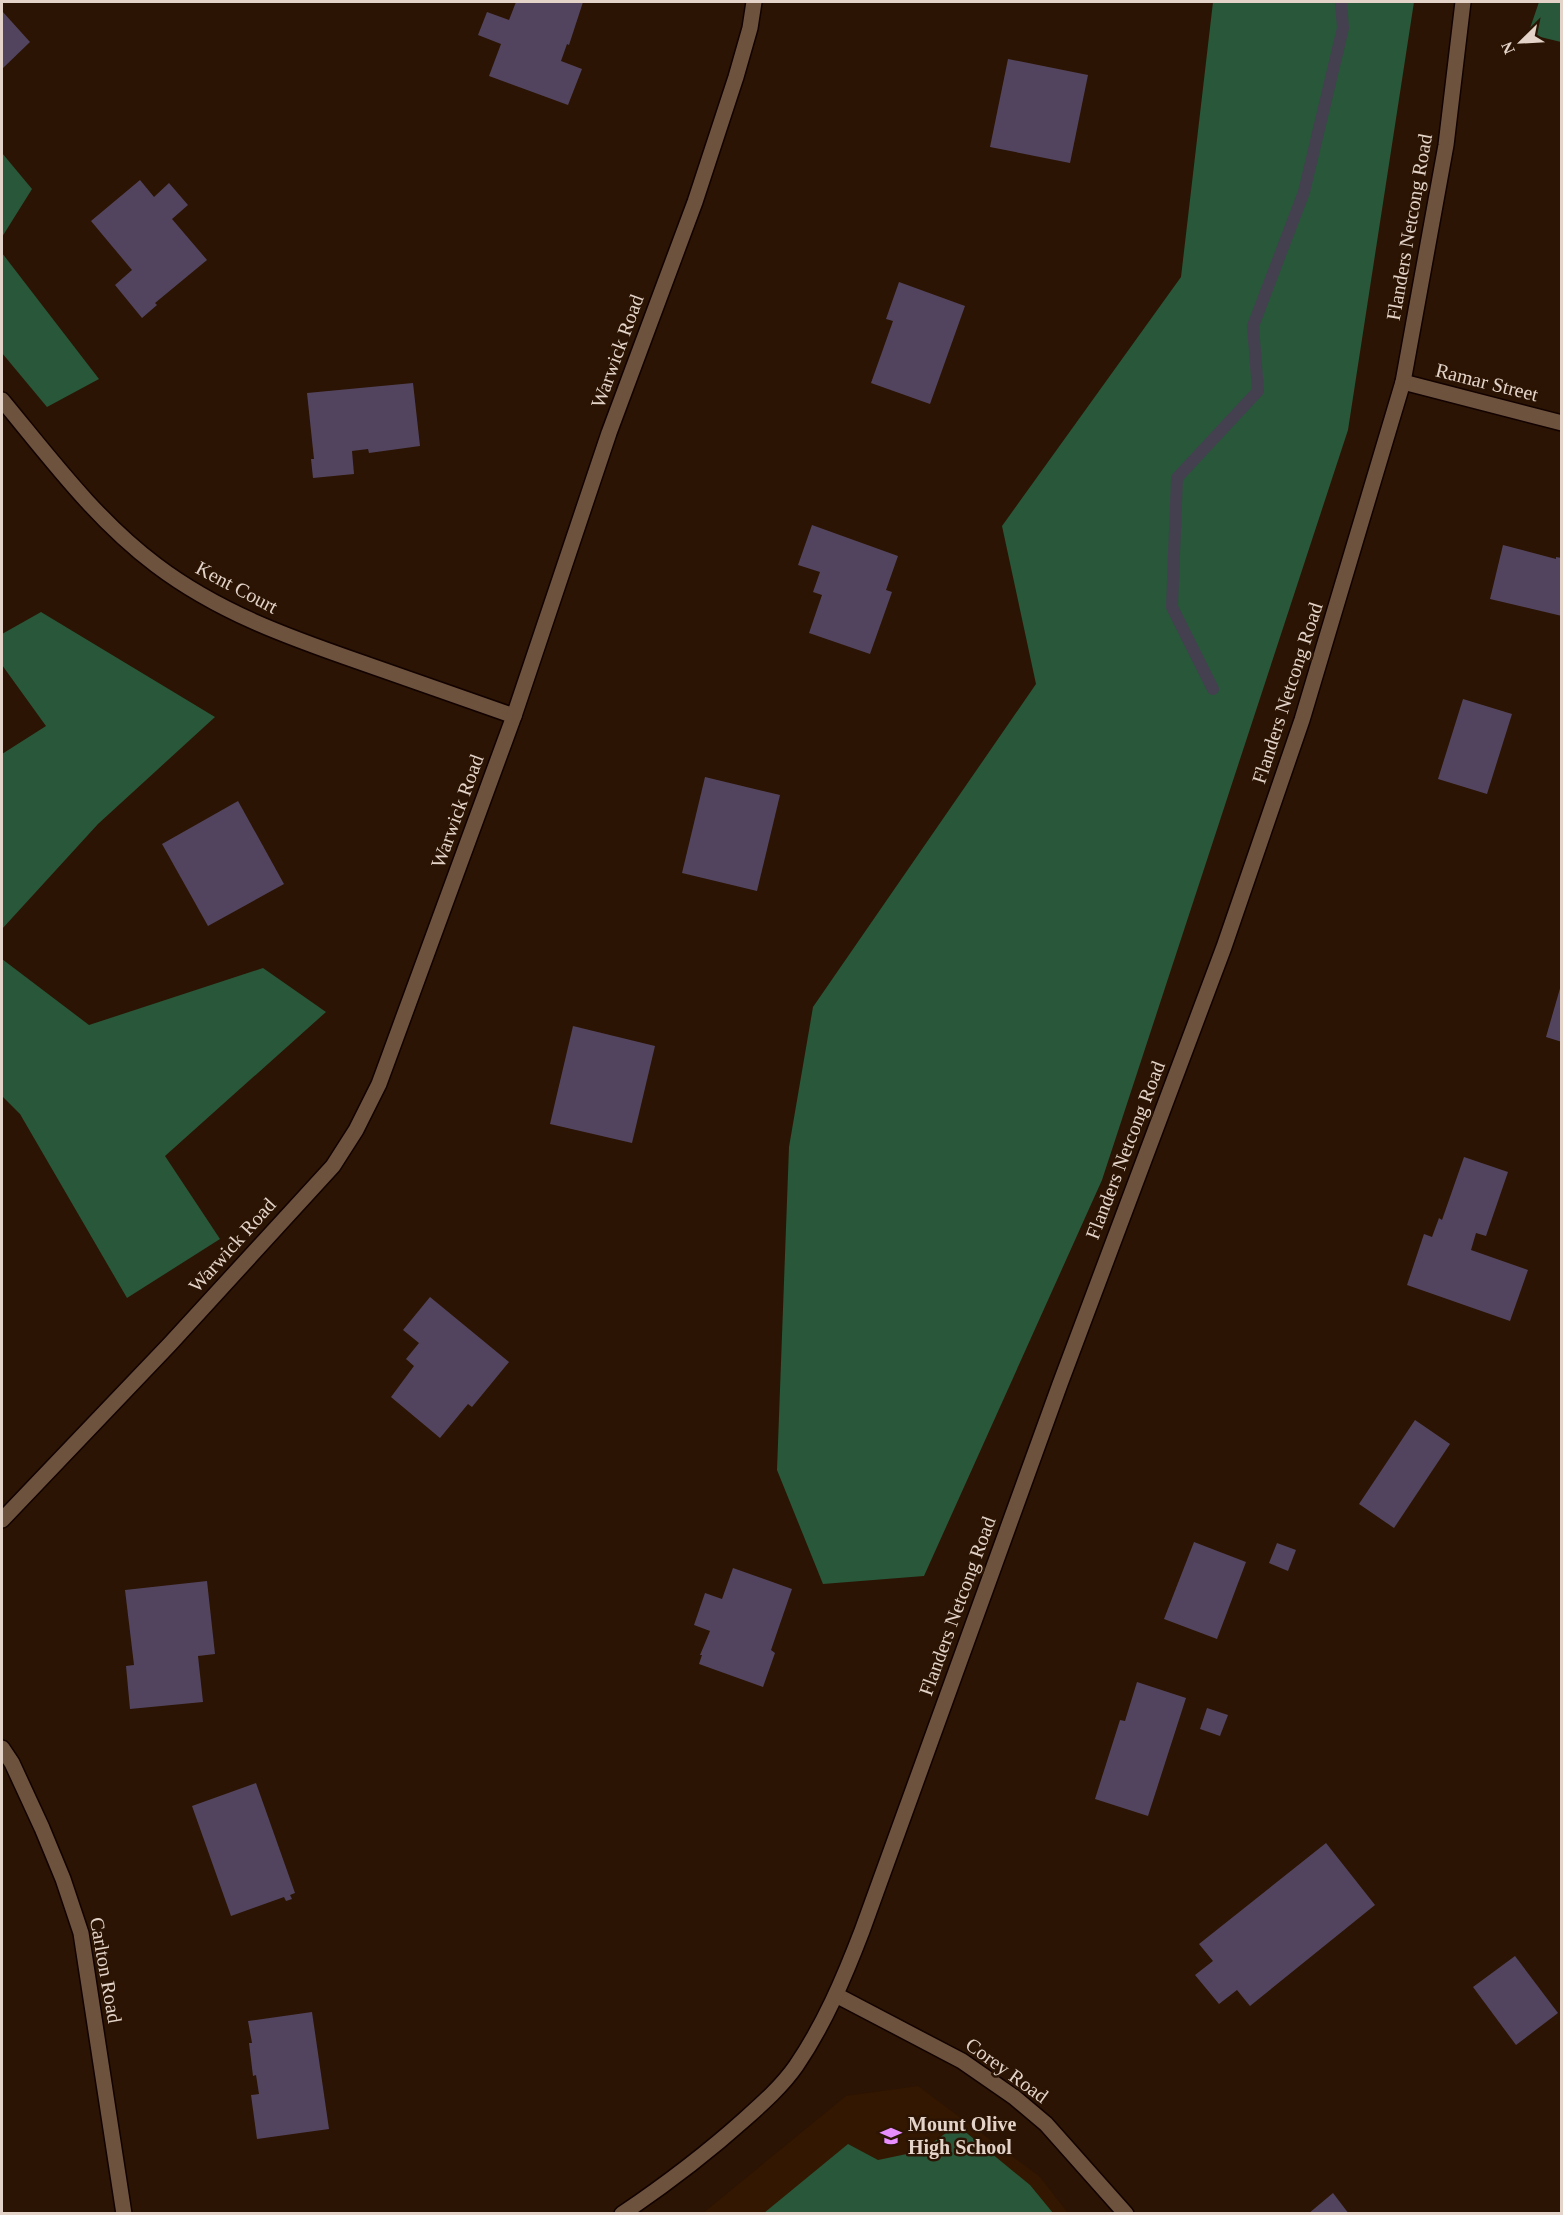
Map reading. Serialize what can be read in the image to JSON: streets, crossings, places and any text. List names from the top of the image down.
{
  "streets": {
    "street": [
      "Flanders Netcong Road",
      "Warwick Road",
      "Ramar Street",
      "Kent Court",
      "Carlton Road",
      "Corey Road"
    ]
  },
  "crossings": [
    ["Flanders Netcong Road", "Ramar Street"],
    ["Flanders Netcong Road", "Corey Road"],
    ["Warwick Road", "Kent Court"]
  ],
  "places": {
    "school or university": ["Mount Olive High School"]
  },
  "north": "bottom left"
}
